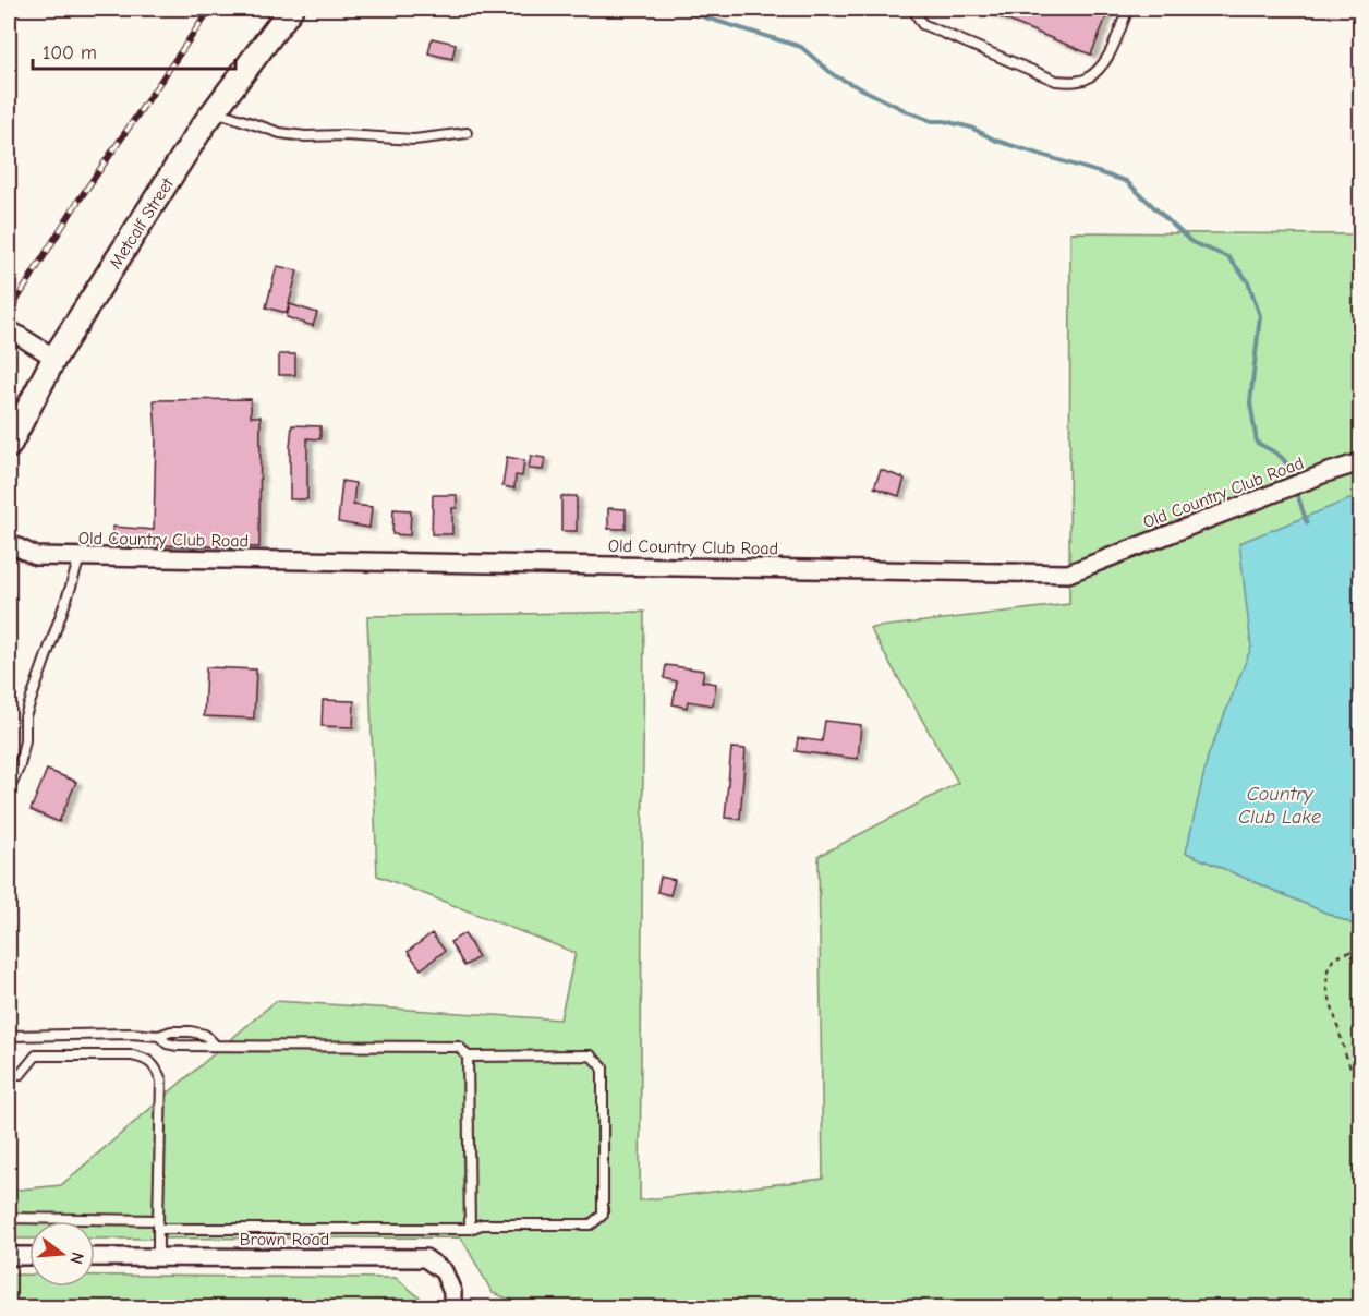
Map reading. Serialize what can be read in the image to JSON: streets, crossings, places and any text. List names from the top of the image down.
{
  "streets": {
    "street": ["Metcalf Street", "Old Country Club Road", "Brown Road"]
  },
  "water": ["Country Club Lake"],
  "scale_bar": "100 m",
  "north": "right"
}
